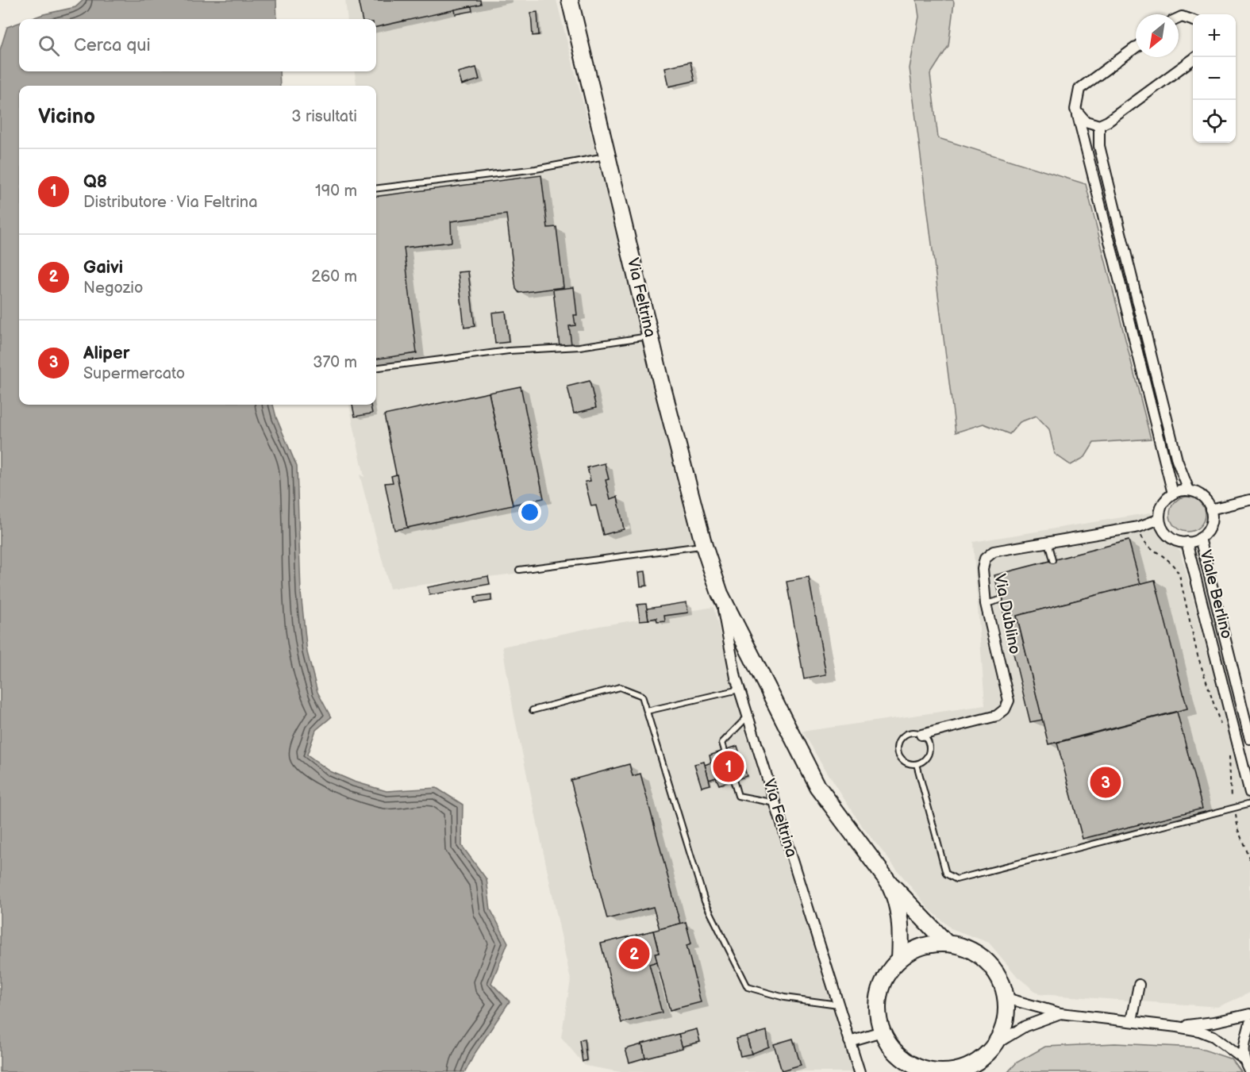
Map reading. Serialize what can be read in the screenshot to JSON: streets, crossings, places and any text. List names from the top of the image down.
{
  "streets": {
    "main road": ["Via Feltrina"],
    "street": ["Viale Berlino", "Via Dublino"]
  },
  "crossings": [
    ["Viale Berlino", "Via Dublino"]
  ],
  "north": "bottom left",
  "page": {
    "map_buttons": ["+", "−"],
    "search": "Cerca qui",
    "heading": ["Vicino", "3 risultati"],
    "list": [
      {
        "mark": "1",
        "name": "Q8",
        "note": "Distributore · Via Feltrina",
        "value": "190 m"
      },
      {
        "mark": "2",
        "name": "Gaivi",
        "note": "Negozio",
        "value": "260 m"
      },
      {
        "mark": "3",
        "name": "Aliper",
        "note": "Supermercato",
        "value": "370 m"
      }
    ],
    "pins": ["1", "3", "2"]
  }
}
